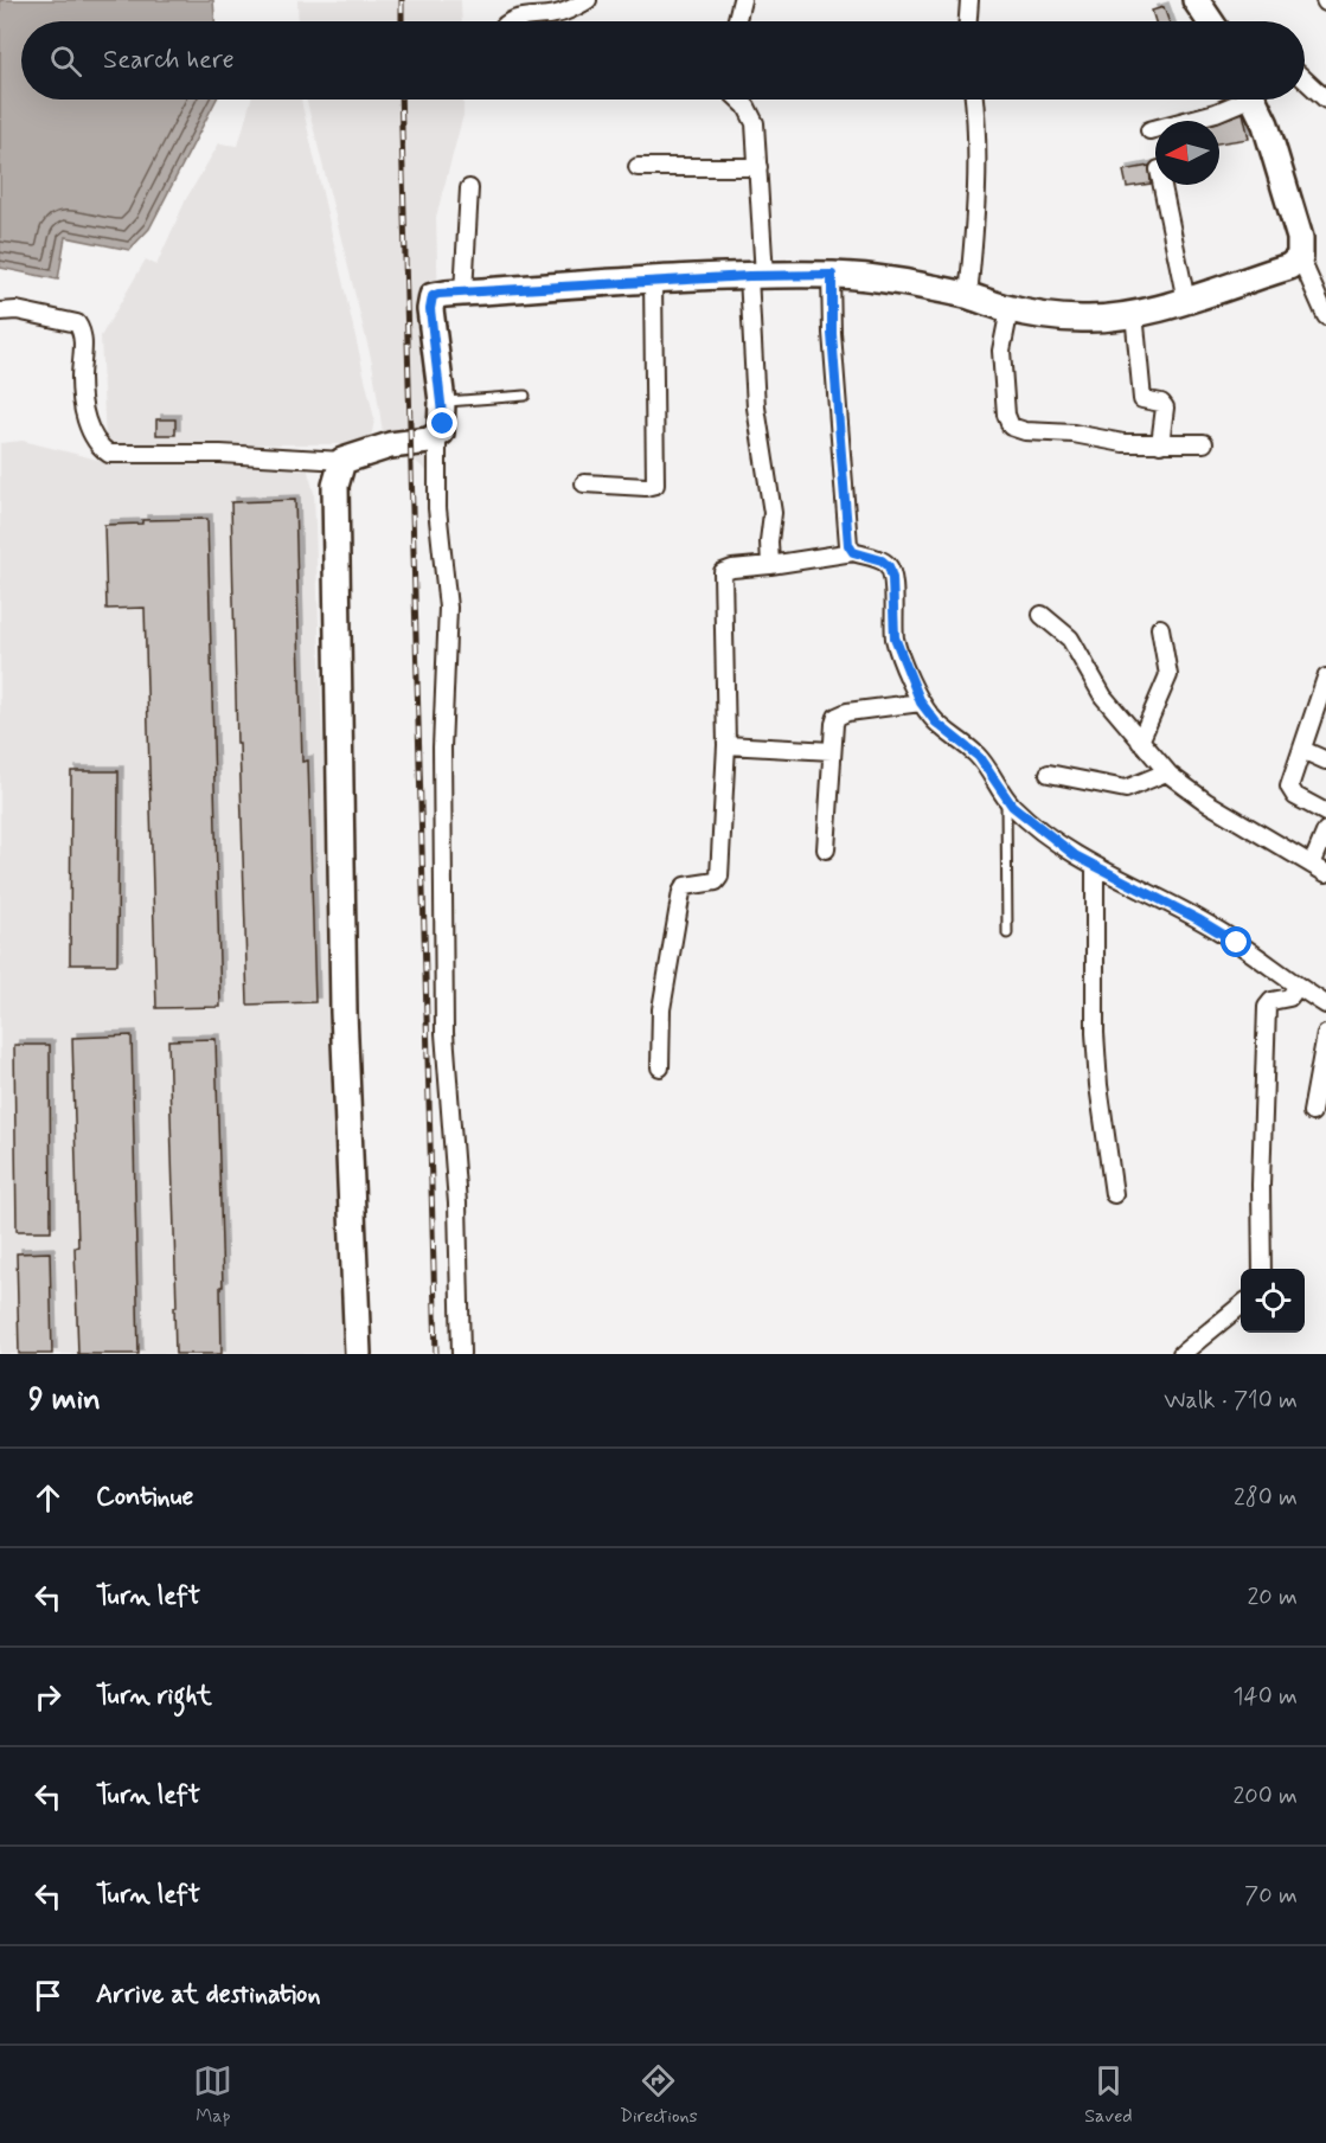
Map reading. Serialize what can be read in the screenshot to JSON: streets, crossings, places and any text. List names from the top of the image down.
{
  "north": "left",
  "page": {
    "search": "Search here",
    "heading": ["9 min", "Walk · 710 m"],
    "list": [
      ["Continue", "280 m"],
      ["Turn left", "20 m"],
      ["Turn right", "140 m"],
      ["Turn left", "200 m"],
      ["Turn left", "70 m"],
      "Arrive at destination"
    ],
    "nav": ["Map", "Directions", "Saved"]
  }
}
